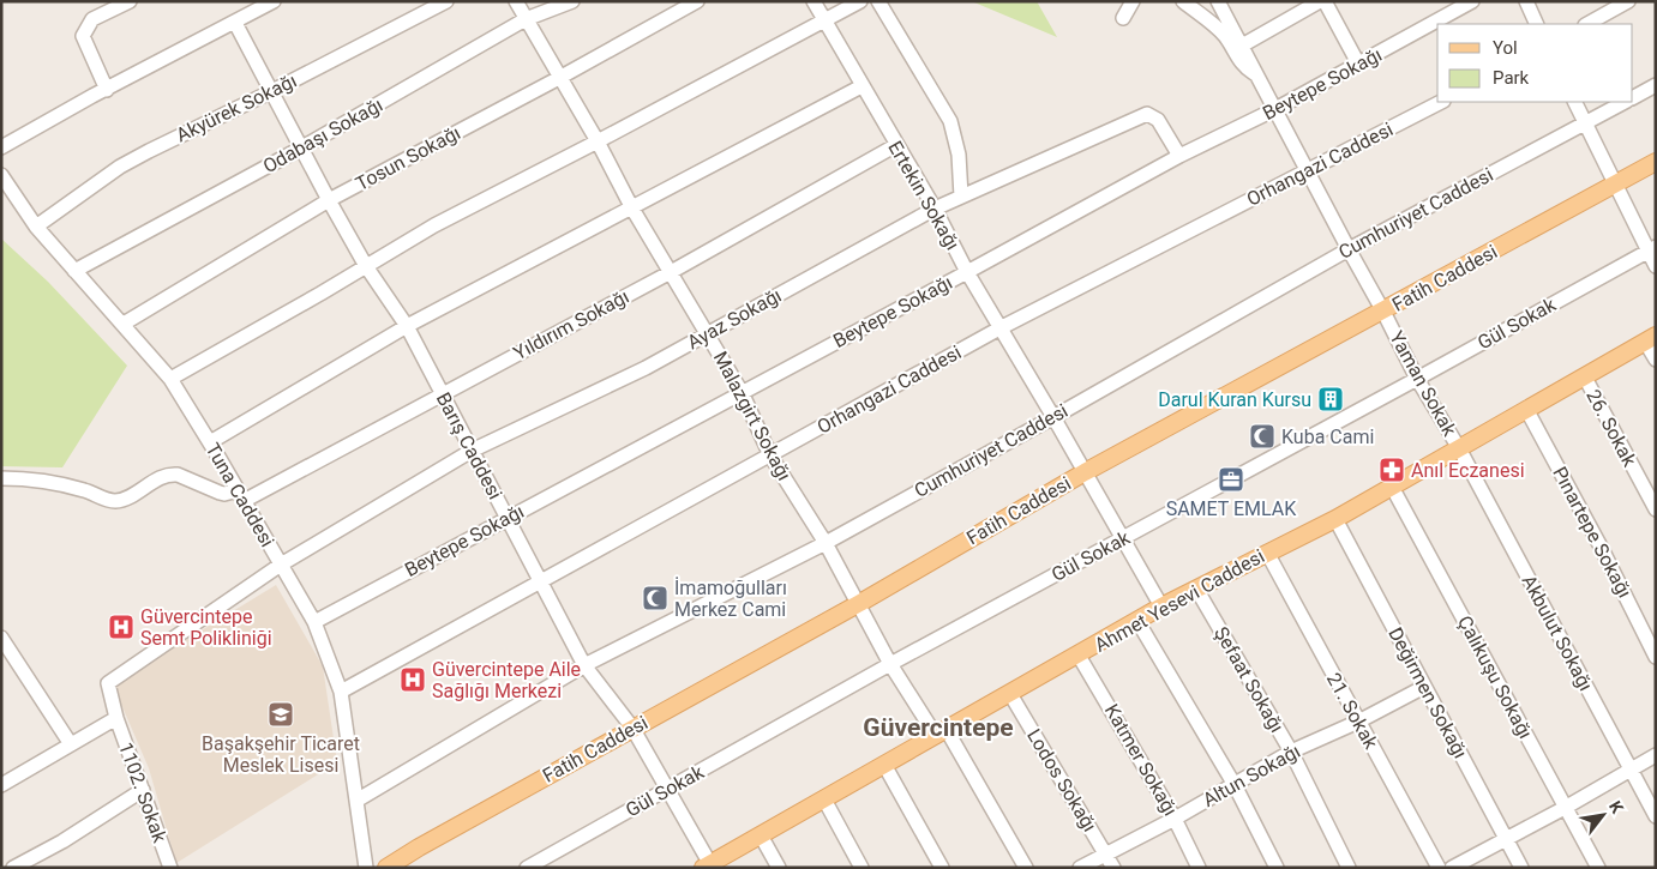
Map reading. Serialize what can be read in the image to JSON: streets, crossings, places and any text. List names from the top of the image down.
{
  "streets": {
    "main road": ["Fatih Caddesi", "Ahmet Yesevi Caddesi"],
    "street": [
      "Beytepe Sokağı",
      "Akyürek Sokağı",
      "Odabaşı Sokağı",
      "Tosun Sokağı",
      "Orhangazi Caddesi",
      "Ertekin Sokağı",
      "Cumhuriyet Caddesi",
      "Ayaz Sokağı",
      "Gül Sokak",
      "Yıldırım Sokağı",
      "Yaman Sokak",
      "Malazgirt Sokağı",
      "26. Sokak",
      "Barış Caddesi",
      "Tuna Caddesi",
      "Pınartepe Sokağı",
      "Akbulut Sokağı",
      "Çalıkuşu Sokağı",
      "Şefaat Sokağı",
      "Değirmen Sokağı",
      "21. Sokak",
      "Katmer Sokağı",
      "Altun Sokağı",
      "Lodos Sokağı",
      "1102. Sokak"
    ]
  },
  "crossings": [
    ["Beytepe Sokağı", "Ertekin Sokağı"],
    ["Beytepe Sokağı", "Ayaz Sokağı"],
    ["Beytepe Sokağı", "Yaman Sokak"],
    ["Beytepe Sokağı", "Malazgirt Sokağı"],
    ["Beytepe Sokağı", "Barış Caddesi"],
    ["Beytepe Sokağı", "Tuna Caddesi"],
    ["Akyürek Sokağı", "Barış Caddesi"],
    ["Akyürek Sokağı", "Tuna Caddesi"],
    ["Odabaşı Sokağı", "Malazgirt Sokağı"],
    ["Odabaşı Sokağı", "Barış Caddesi"],
    ["Odabaşı Sokağı", "Tuna Caddesi"],
    ["Tosun Sokağı", "Malazgirt Sokağı"],
    ["Tosun Sokağı", "Barış Caddesi"],
    ["Tosun Sokağı", "Tuna Caddesi"],
    ["Orhangazi Caddesi", "Ertekin Sokağı"],
    ["Orhangazi Caddesi", "Yaman Sokak"],
    ["Orhangazi Caddesi", "Malazgirt Sokağı"],
    ["Orhangazi Caddesi", "Barış Caddesi"],
    ["Orhangazi Caddesi", "Tuna Caddesi"],
    ["Ertekin Sokağı", "Cumhuriyet Caddesi"],
    ["Ertekin Sokağı", "Fatih Caddesi"],
    ["Ertekin Sokağı", "Ayaz Sokağı"],
    ["Ertekin Sokağı", "Gül Sokak"],
    ["Ertekin Sokağı", "Yıldırım Sokağı"],
    ["Ertekin Sokağı", "Ahmet Yesevi Caddesi"],
    ["Cumhuriyet Caddesi", "Yaman Sokak"],
    ["Cumhuriyet Caddesi", "Malazgirt Sokağı"],
    ["Cumhuriyet Caddesi", "Barış Caddesi"],
    ["Cumhuriyet Caddesi", "Tuna Caddesi"],
    ["Fatih Caddesi", "Yaman Sokak"],
    ["Fatih Caddesi", "Malazgirt Sokağı"],
    ["Fatih Caddesi", "Barış Caddesi"],
    ["Ayaz Sokağı", "Malazgirt Sokağı"],
    ["Ayaz Sokağı", "Barış Caddesi"],
    ["Ayaz Sokağı", "Tuna Caddesi"],
    ["Ayaz Sokağı", "1102. Sokak"],
    ["Gül Sokak", "Yaman Sokak"],
    ["Gül Sokak", "Malazgirt Sokağı"],
    ["Gül Sokak", "Barış Caddesi"],
    ["Yıldırım Sokağı", "Malazgirt Sokağı"],
    ["Yıldırım Sokağı", "Barış Caddesi"],
    ["Yıldırım Sokağı", "Tuna Caddesi"],
    ["Yaman Sokak", "Ahmet Yesevi Caddesi"],
    ["Yaman Sokak", "Akbulut Sokağı"],
    ["Malazgirt Sokağı", "Ahmet Yesevi Caddesi"],
    ["26. Sokak", "Ahmet Yesevi Caddesi"],
    ["Barış Caddesi", "Ahmet Yesevi Caddesi"],
    ["Tuna Caddesi", "1102. Sokak"],
    ["Pınartepe Sokağı", "Ahmet Yesevi Caddesi"],
    ["Ahmet Yesevi Caddesi", "Akbulut Sokağı"],
    ["Ahmet Yesevi Caddesi", "Çalıkuşu Sokağı"],
    ["Ahmet Yesevi Caddesi", "Şefaat Sokağı"],
    ["Ahmet Yesevi Caddesi", "Değirmen Sokağı"],
    ["Ahmet Yesevi Caddesi", "21. Sokak"],
    ["Ahmet Yesevi Caddesi", "Katmer Sokağı"],
    ["Ahmet Yesevi Caddesi", "Lodos Sokağı"],
    ["Şefaat Sokağı", "Altun Sokağı"],
    ["Değirmen Sokağı", "Altun Sokağı"],
    ["21. Sokak", "Altun Sokağı"],
    ["Katmer Sokağı", "Altun Sokağı"],
    ["Altun Sokağı", "Lodos Sokağı"]
  ],
  "districts": ["Güvercintepe"],
  "places": {
    "building": ["Darul Kuran Kursu"],
    "mosque": ["Kuba Cami", "İmamoğulları Merkez Cami"],
    "pharmacy": ["Anıl Eczanesi"],
    "office": ["SAMET EMLAK"],
    "hospital": ["Güvercintepe Semt Polikliniği", "Güvercintepe Aile Sağlığı Merkezi"],
    "school or university": ["Başakşehir Ticaret Meslek Lisesi"]
  },
  "legend": ["Yol", "Park"],
  "north": "top right"
}
